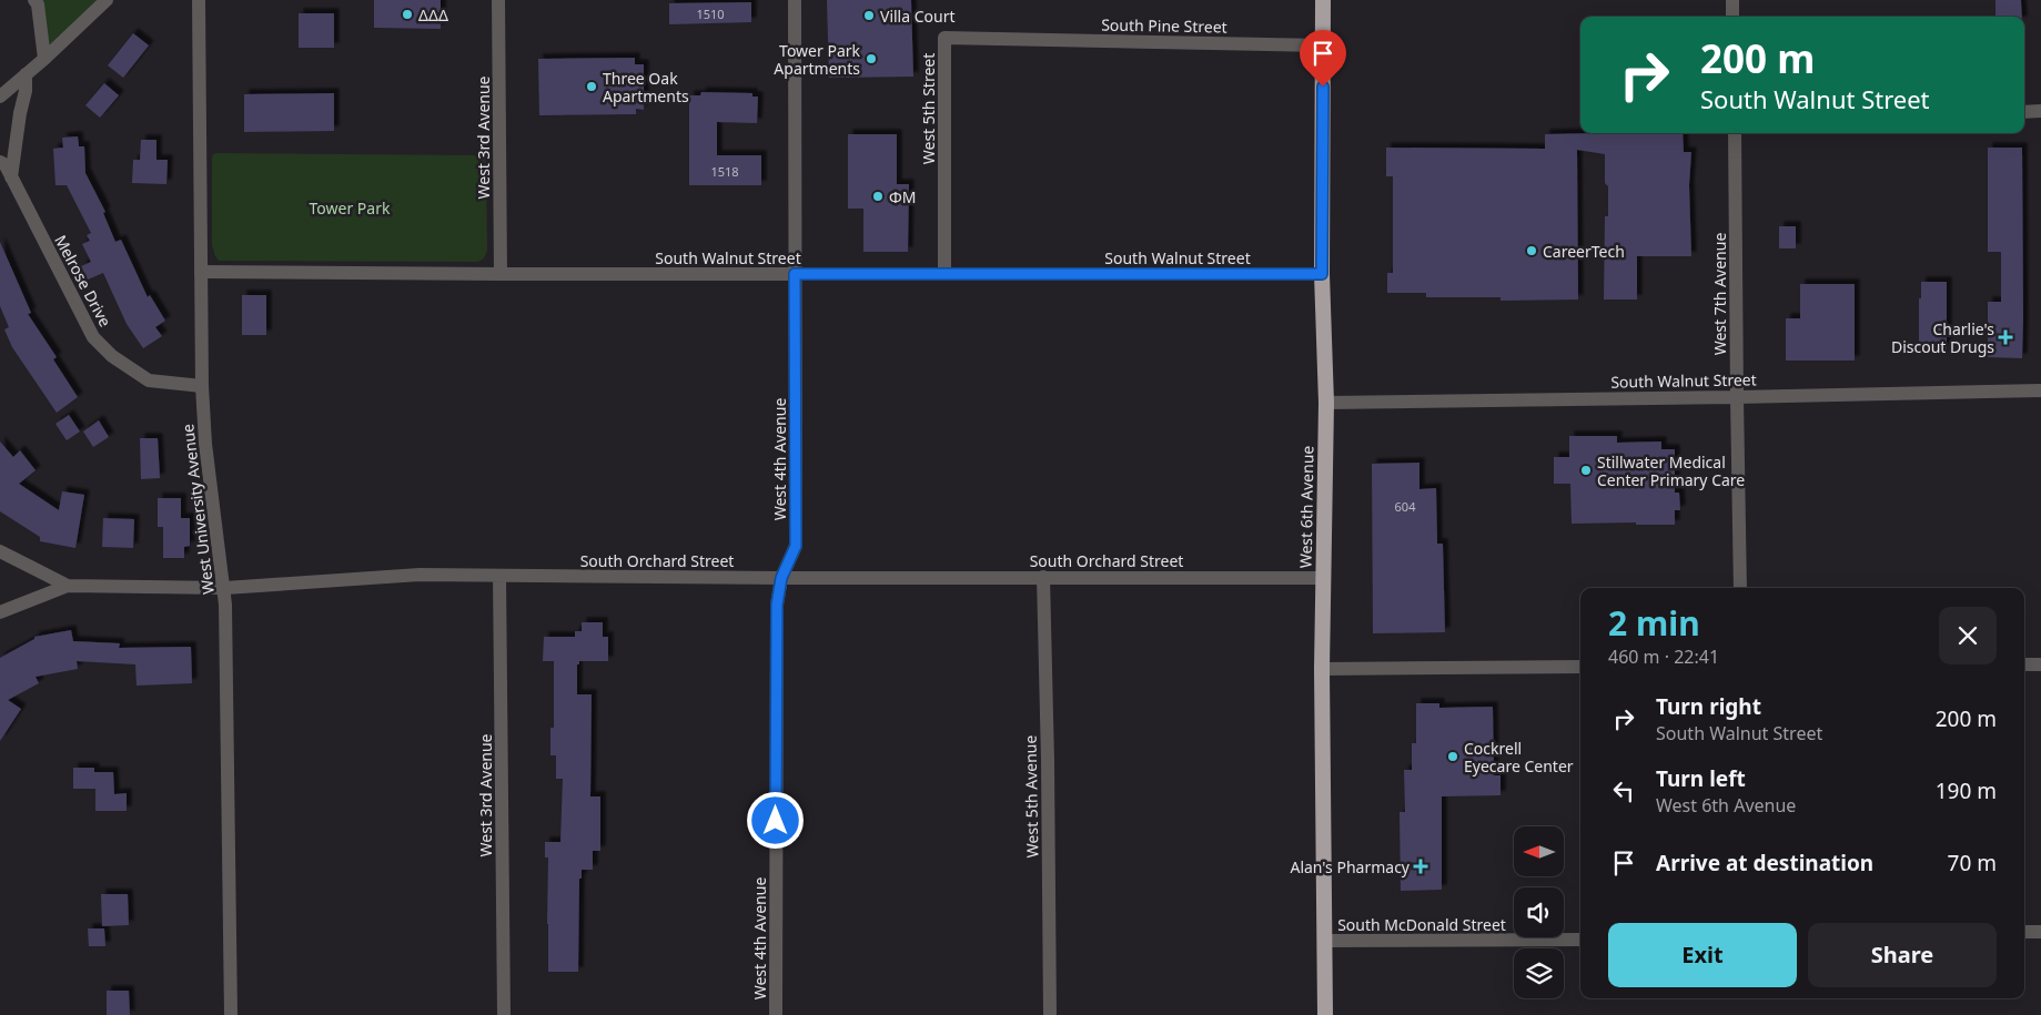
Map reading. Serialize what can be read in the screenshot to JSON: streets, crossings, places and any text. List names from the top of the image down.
{
  "streets": {
    "highway": ["West 6th Avenue"],
    "street": [
      "South Pine Street",
      "West 5th Street",
      "West 3rd Avenue",
      "South Walnut Street",
      "Melrose Drive",
      "West 7th Avenue",
      "West 4th Avenue",
      "West University Avenue",
      "South Orchard Street",
      "West 5th Avenue",
      "South McDonald Street"
    ]
  },
  "crossings": [
    ["South Pine Street", "West 5th Street"],
    ["South Pine Street", "West 6th Avenue"],
    ["West 5th Street", "South Walnut Street"],
    ["West 3rd Avenue", "South Walnut Street"],
    ["West 3rd Avenue", "South Orchard Street"],
    ["South Walnut Street", "West 7th Avenue"],
    ["South Walnut Street", "West 4th Avenue"],
    ["South Walnut Street", "West 6th Avenue"],
    ["South Walnut Street", "West University Avenue"],
    ["Melrose Drive", "West University Avenue"],
    ["West 4th Avenue", "South Orchard Street"],
    ["West 6th Avenue", "South Orchard Street"],
    ["West 6th Avenue", "South McDonald Street"],
    ["West University Avenue", "South Orchard Street"],
    ["South Orchard Street", "West 5th Avenue"]
  ],
  "parks": ["Tower Park"],
  "places": {
    "other": [
      "ΔΔΔ",
      "Villa Court",
      "Tower Park Apartments",
      "Three Oak Apartments",
      "ΦΜ",
      "CareerTech",
      "Stillwater Medical Center Primary Care",
      "Cockrell Eyecare Center"
    ],
    "health": ["Charlie's Discout Drugs", "Alan's Pharmacy"]
  },
  "house_numbers": ["1510", "1518", "604"],
  "north": "left",
  "page": {
    "turn": ["200 m", "South Walnut Street"],
    "heading": ["2 min", "460 m · 22:41"],
    "list": [
      {
        "name": "Turn right",
        "note": "South Walnut Street",
        "value": "200 m"
      },
      {
        "name": "Turn left",
        "note": "West 6th Avenue",
        "value": "190 m"
      },
      {
        "name": "Arrive at destination",
        "value": "70 m"
      }
    ],
    "buttons": ["Exit", "Share"]
  }
}
